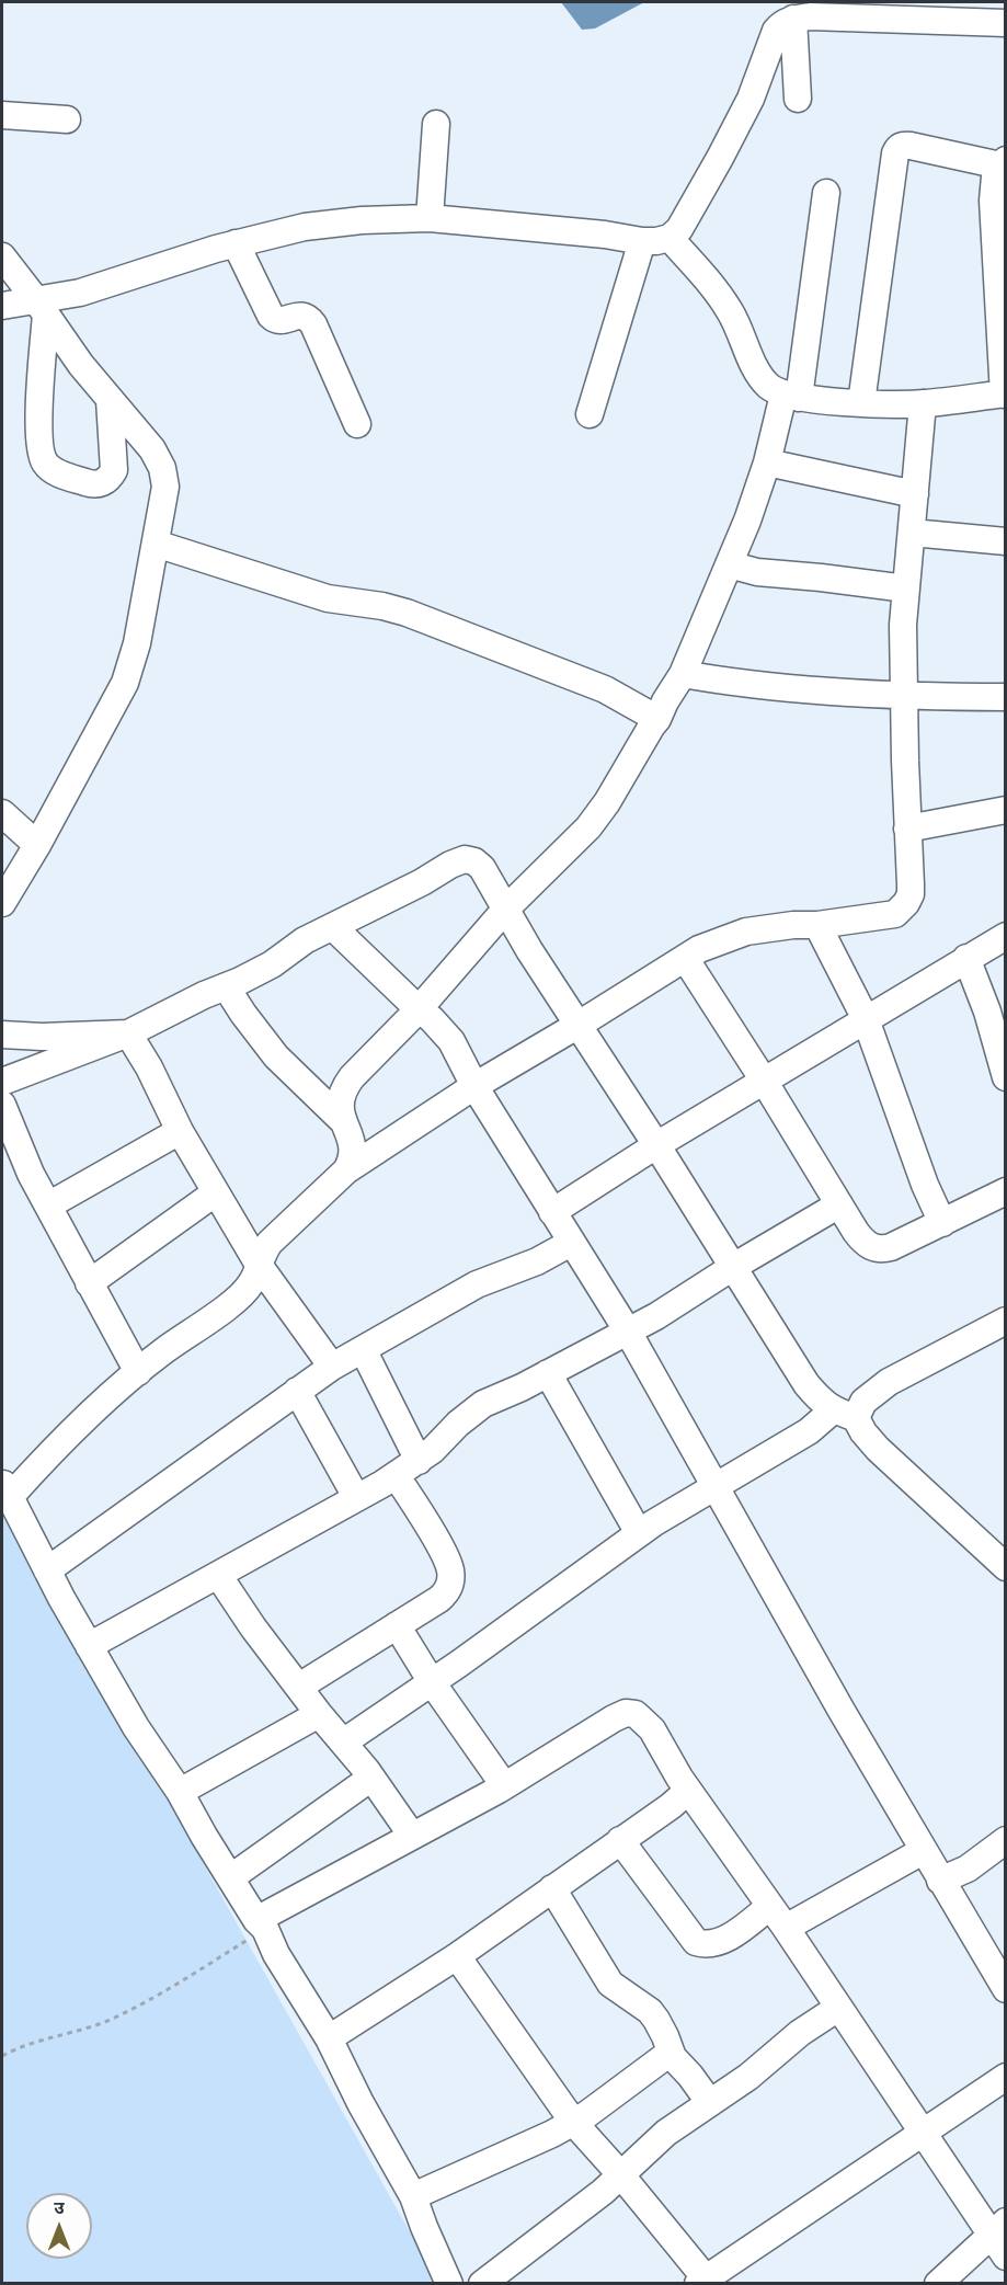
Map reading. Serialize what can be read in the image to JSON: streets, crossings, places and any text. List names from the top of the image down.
{
  "north": "top"
}
